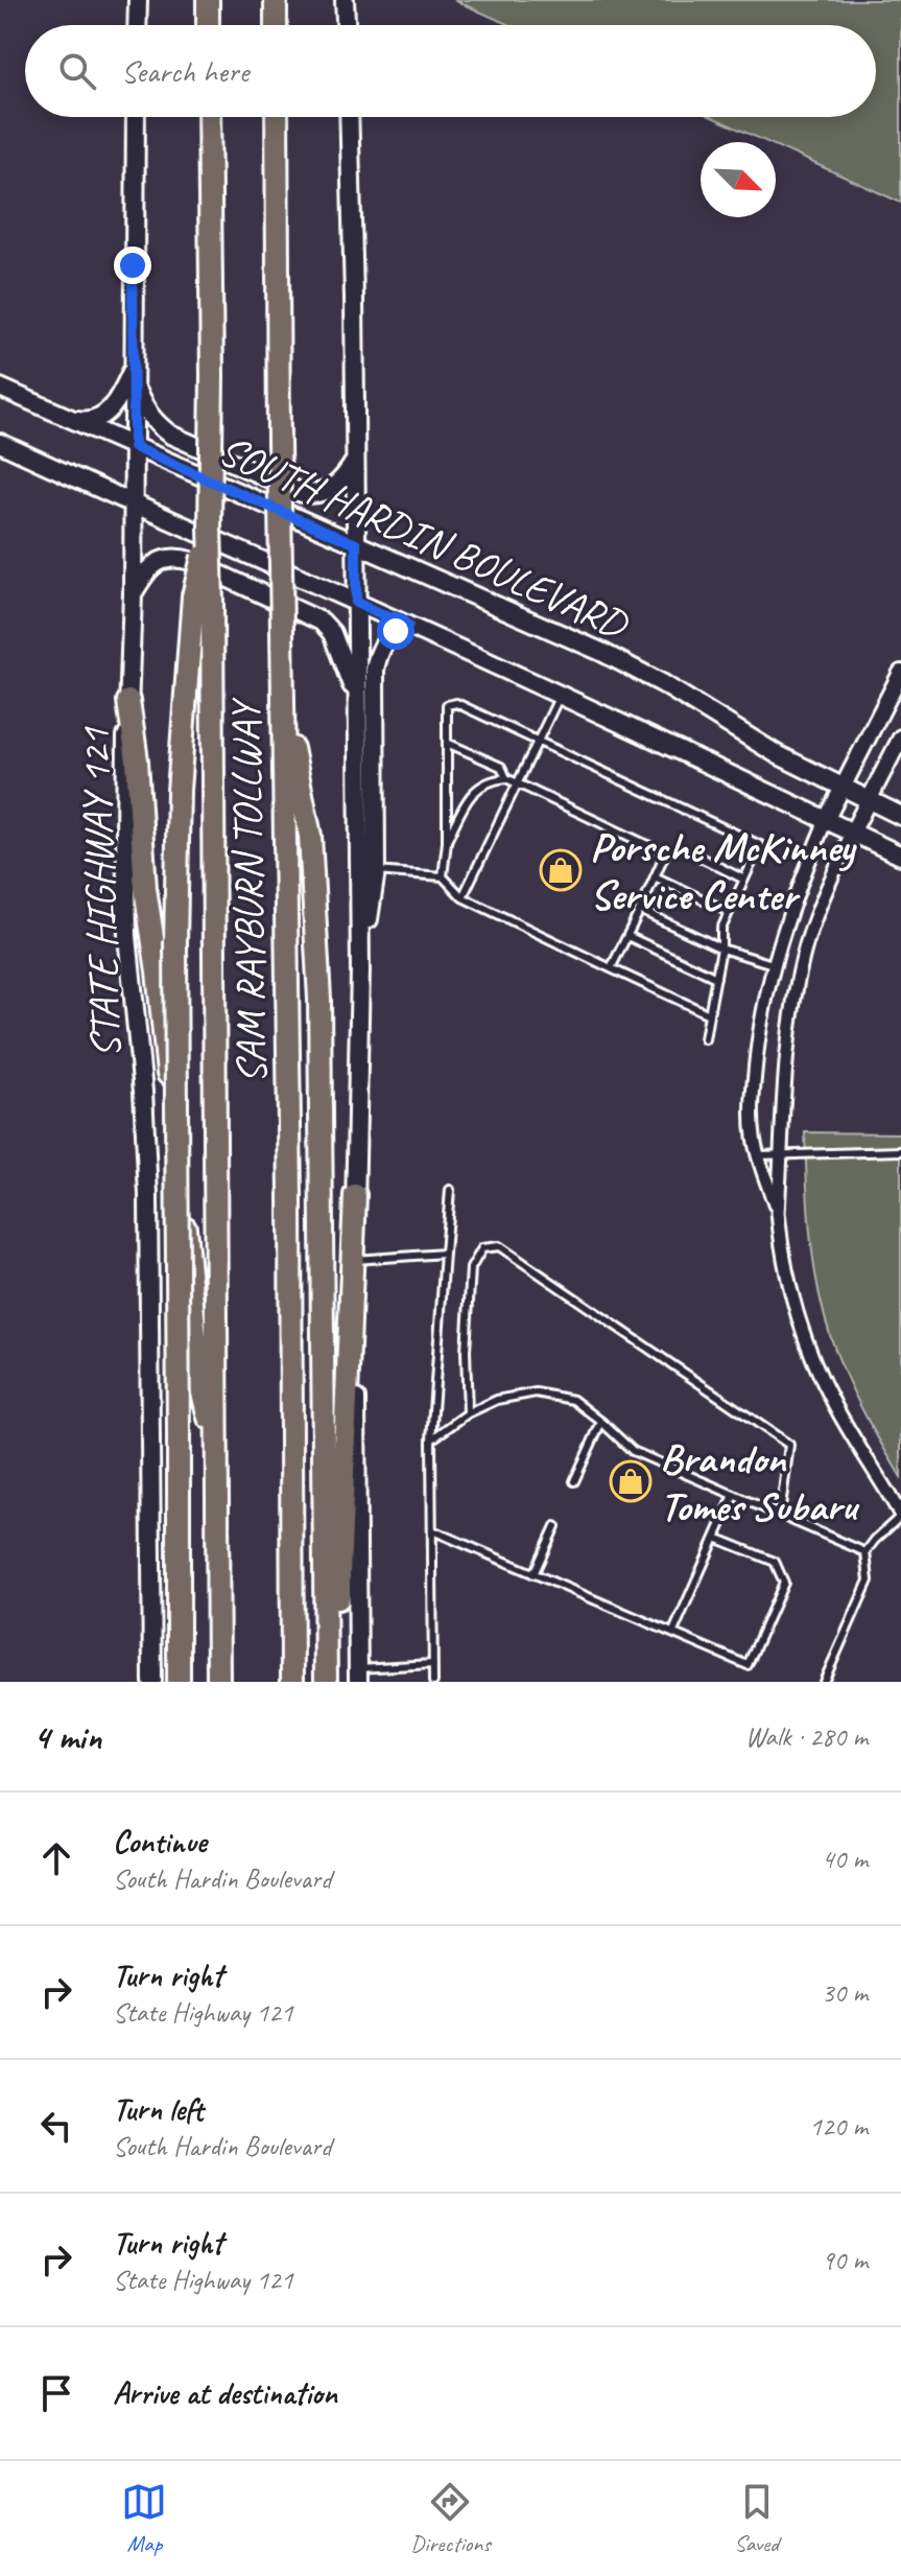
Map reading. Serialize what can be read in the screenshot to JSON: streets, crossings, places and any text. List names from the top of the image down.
{
  "streets": {
    "highway": ["SAM RAYBURN TOLLWAY"],
    "main road": ["SOUTH HARDIN BOULEVARD", "STATE HIGHWAY 121"]
  },
  "crossings": [
    ["SOUTH HARDIN BOULEVARD", "STATE HIGHWAY 121"]
  ],
  "places": {
    "shop": ["Porsche McKinney Service Center", "Brandon Tomes Subaru"]
  },
  "north": "bottom right",
  "page": {
    "search": "Search here",
    "heading": ["4 min", "Walk · 280 m"],
    "list": [
      ["Continue", "South Hardin Boulevard", "40 m"],
      ["Turn right", "State Highway 121", "30 m"],
      ["Turn left", "South Hardin Boulevard", "120 m"],
      ["Turn right", "State Highway 121", "90 m"],
      "Arrive at destination"
    ],
    "nav": ["Map", "Directions", "Saved"]
  }
}
